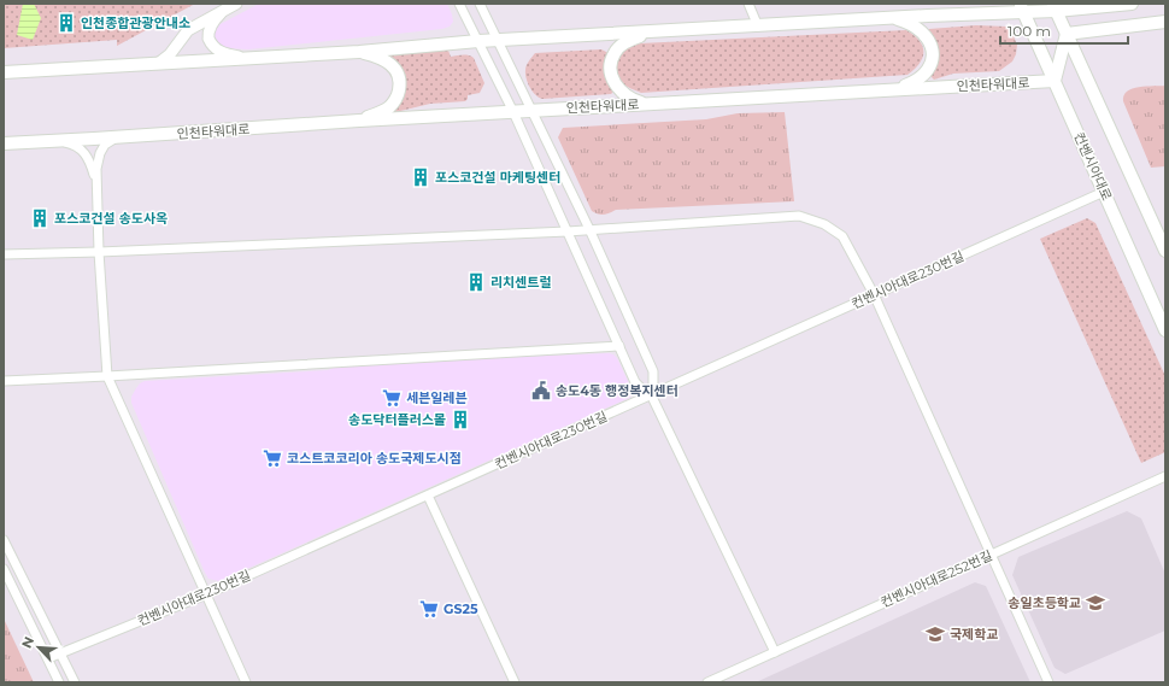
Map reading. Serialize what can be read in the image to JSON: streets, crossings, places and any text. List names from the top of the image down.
{
  "streets": {
    "main road": ["인천타워대로", "컨벤시아대로"],
    "street": ["컨벤시아대로230번길", "컨벤시아대로252번길"]
  },
  "crossings": [
    ["인천타워대로", "컨벤시아대로"],
    ["컨벤시아대로", "컨벤시아대로230번길"]
  ],
  "places": {
    "building": [
      "인천종합관광안내소",
      "포스코건설 마케팅센터",
      "포스코건설 송도사옥",
      "리치센트럴",
      "송도닥터플러스몰"
    ],
    "public building": ["송도4동 행정복지센터"],
    "supermarket": ["세븐일레븐", "코스트코코리아 송도국제도시점", "GS25"],
    "school or university": ["송일초등학교", "국제학교"]
  },
  "scale_bar": "100 m",
  "north": "top left"
}
